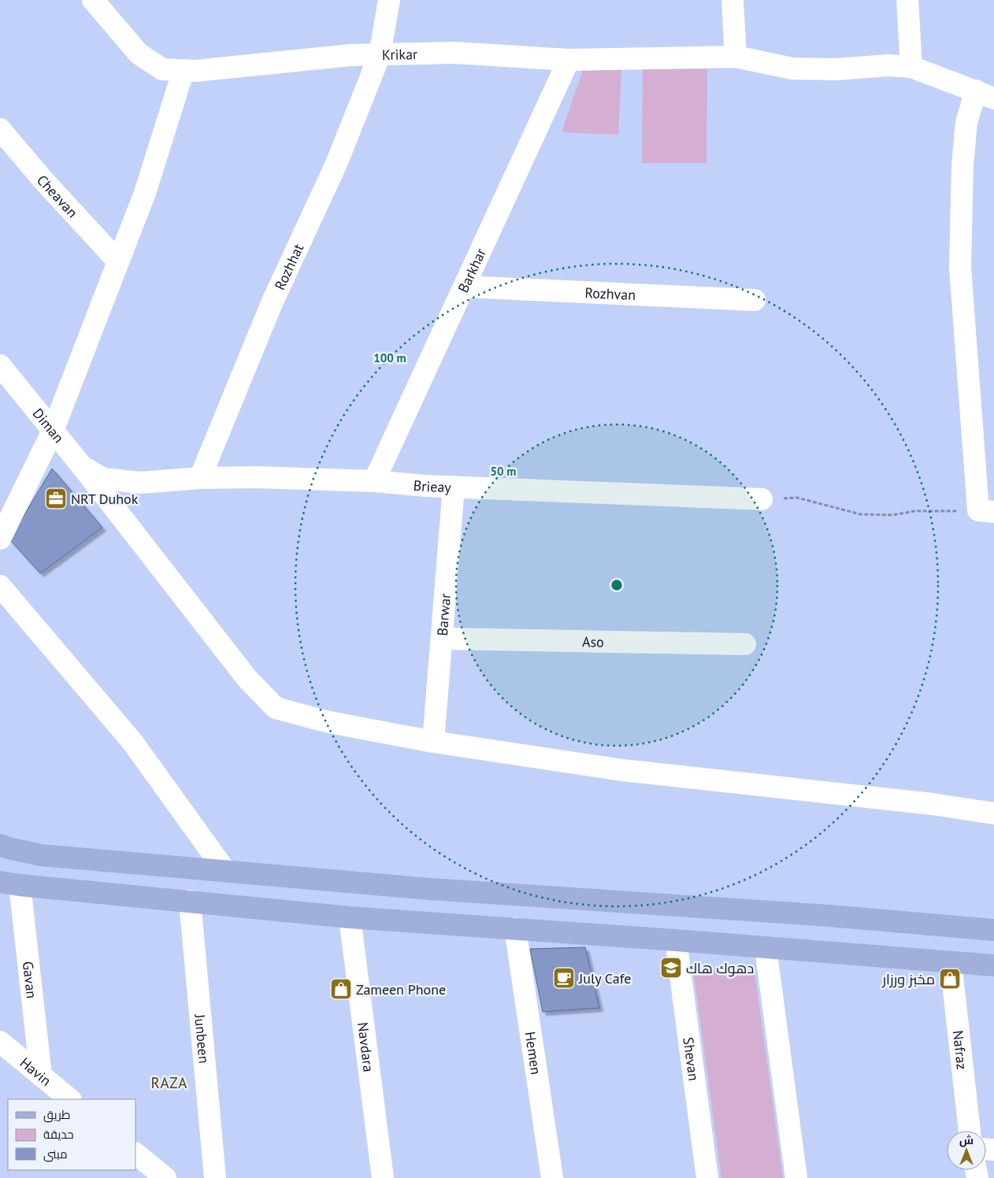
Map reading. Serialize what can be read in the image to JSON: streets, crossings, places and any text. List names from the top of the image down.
{
  "streets": {
    "street": [
      "Krikar",
      "Cheavan",
      "Rozhhat",
      "Barkhar",
      "Rozhvan",
      "Diman",
      "Brieay",
      "Barwar",
      "Aso",
      "Gavan",
      "Junbeen",
      "Navdara",
      "Nafraz",
      "Hemen",
      "Shevan",
      "Havin"
    ]
  },
  "crossings": [
    ["Krikar", "Rozhhat"],
    ["Krikar", "Barkhar"],
    ["Rozhhat", "Brieay"],
    ["Barkhar", "Rozhvan"],
    ["Barkhar", "Brieay"],
    ["Diman", "Brieay"],
    ["Brieay", "Barwar"],
    ["Barwar", "Aso"],
    ["Gavan", "Havin"]
  ],
  "districts": ["RAZA"],
  "places": {
    "office": ["NRT Duhok"],
    "school or university": ["دهوك هاك"],
    "cafe": ["July Cafe"],
    "shop": ["مخبز ورزار", "Zameen Phone"]
  },
  "legend": ["طريق", "حديقة", "مبنى"],
  "north": "top",
  "rings": ["100 m", "50 m"]
}
